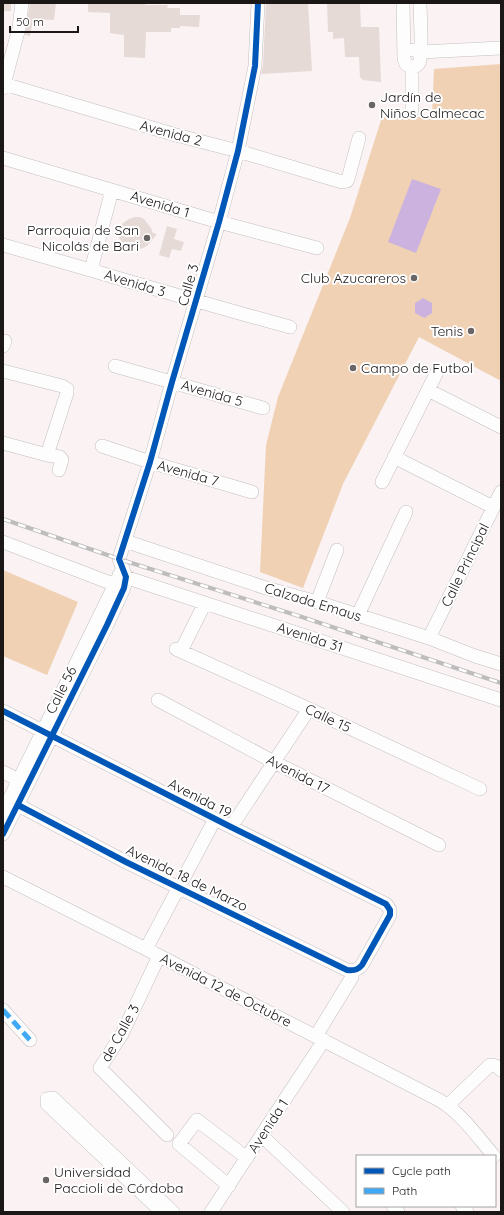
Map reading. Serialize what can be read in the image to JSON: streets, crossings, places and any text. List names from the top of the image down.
{
  "streets": {
    "street": [
      "Avenida 2",
      "Avenida 1",
      "Avenida 3",
      "Calle 3",
      "Avenida 5",
      "Avenida 7",
      "Calle Principal",
      "Calzada Emaus",
      "Avenida 31",
      "Calle 56",
      "Calle 15",
      "Avenida 17",
      "Avenida 19",
      "Avenida 18 de Marzo",
      "Avenida 12 de Octubre",
      "de Calle 3"
    ]
  },
  "crossings": [
    ["Avenida 2", "Calle 3"],
    ["Avenida 1", "Calle 3"],
    ["Avenida 1", "Avenida 19"],
    ["Avenida 1", "Avenida 18 de Marzo"],
    ["Avenida 1", "Avenida 12 de Octubre"],
    ["Avenida 3", "Calle 3"],
    ["Calle 3", "Avenida 5"],
    ["Calle 3", "Avenida 7"],
    ["Calle 3", "Calzada Emaus"],
    ["Calle 3", "Avenida 31"],
    ["Calle 3", "Calle 56"],
    ["Calle Principal", "Calzada Emaus"],
    ["Avenida 31", "Calle 56"],
    ["Avenida 31", "Calle 15"],
    ["Calle 56", "Avenida 19"],
    ["Calle 56", "Avenida 18 de Marzo"],
    ["Avenida 19", "Avenida 18 de Marzo"],
    ["Avenida 12 de Octubre", "de Calle 3"]
  ],
  "places": [
    "Jardín de Niños Calmecac",
    "Parroquia de San Nicolás de Bari",
    "Club Azucareros",
    "Tenis",
    "Campo de Futbol",
    "Universidad Paccioli de Córdoba"
  ],
  "legend": ["Cycle path", "Path"],
  "scale_bar": "50 m"
}
